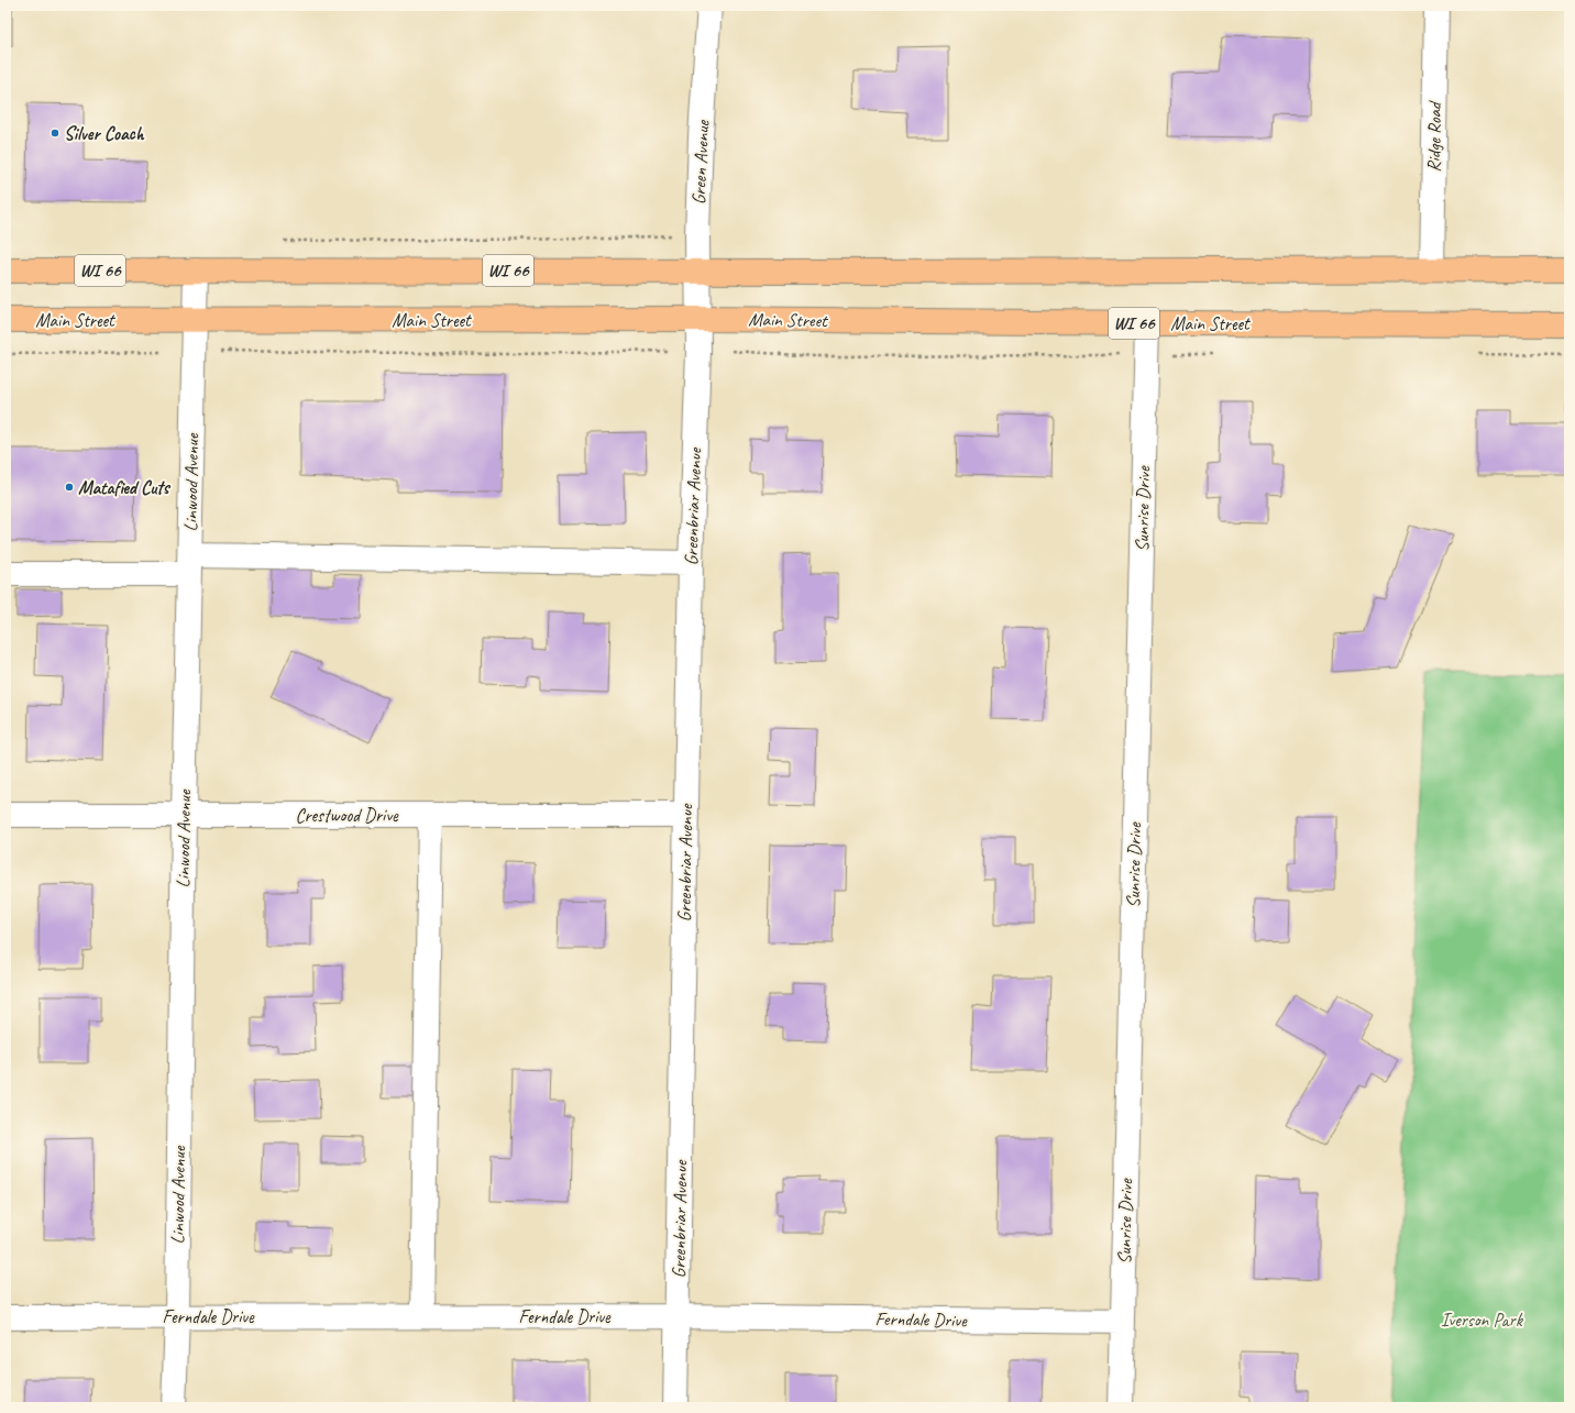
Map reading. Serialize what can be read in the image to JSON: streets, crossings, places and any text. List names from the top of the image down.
{
  "streets": {
    "main road": ["WI 66", "Main Street"],
    "street": [
      "Ridge Road",
      "Green Avenue",
      "Linwood Avenue",
      "Greenbriar Avenue",
      "Sunrise Drive",
      "Crestwood Drive",
      "Ferndale Drive"
    ]
  },
  "crossings": [
    ["Ridge Road", "WI 66"],
    ["Green Avenue", "WI 66"],
    ["Green Avenue", "Main Street"],
    ["Green Avenue", "Greenbriar Avenue"],
    ["WI 66", "Linwood Avenue"],
    ["Main Street", "Linwood Avenue"],
    ["Main Street", "Greenbriar Avenue"],
    ["Main Street", "Sunrise Drive"],
    ["Linwood Avenue", "Crestwood Drive"],
    ["Linwood Avenue", "Ferndale Drive"],
    ["Greenbriar Avenue", "Crestwood Drive"],
    ["Greenbriar Avenue", "Ferndale Drive"],
    ["Sunrise Drive", "Ferndale Drive"]
  ],
  "parks": ["Iverson Park"],
  "places": ["Silver Coach", "Matafied Cuts"]
}
